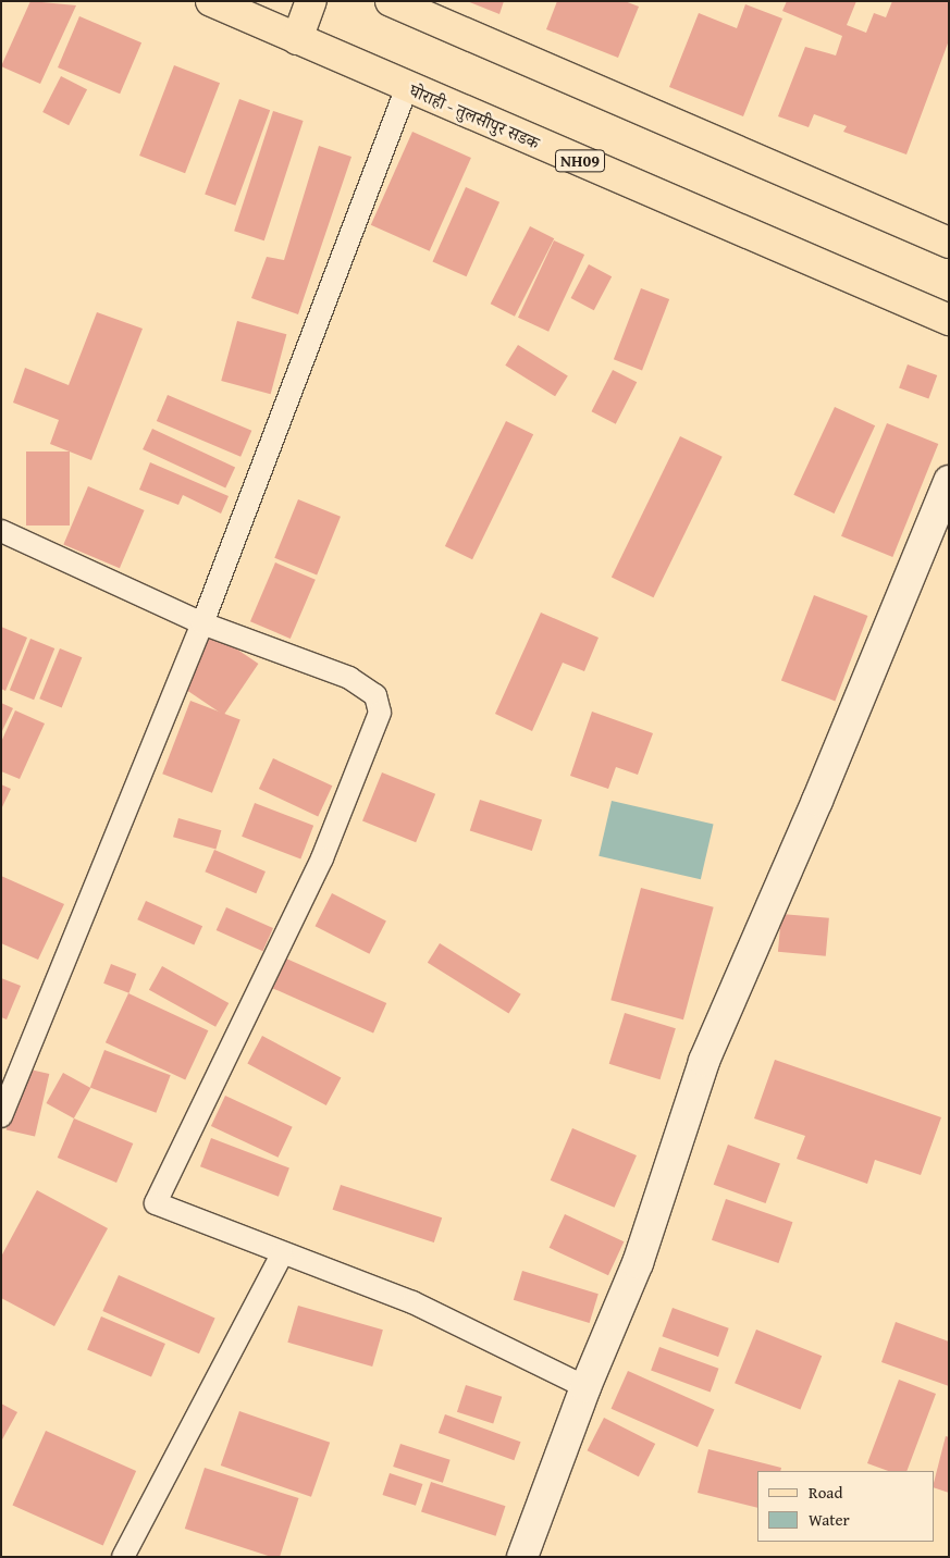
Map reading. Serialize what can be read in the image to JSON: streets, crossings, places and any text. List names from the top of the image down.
{
  "streets": {
    "main road": ["घोराही - तुलसीपुर सडक", "NH09"]
  },
  "legend": ["Road", "Water"]
}
